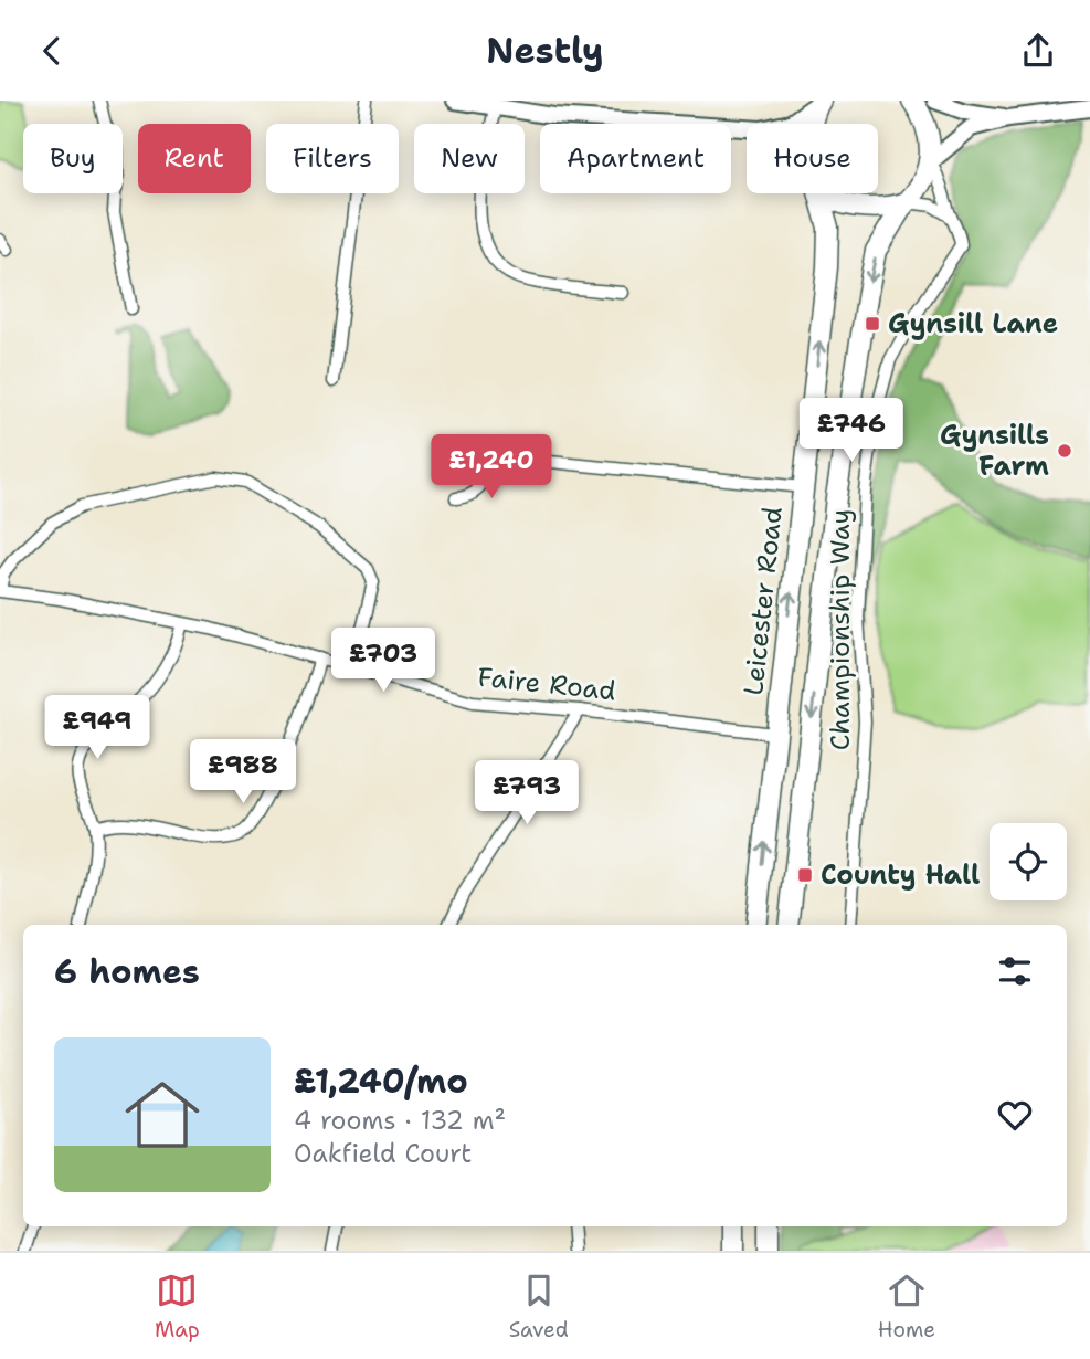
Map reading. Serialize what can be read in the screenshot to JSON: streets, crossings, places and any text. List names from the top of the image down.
{
  "streets": {
    "highway": ["Leicester Road"],
    "street": ["Championship Way", "Faire Road"]
  },
  "crossings": [
    ["Leicester Road", "Faire Road"]
  ],
  "places": {
    "transit": ["Gynsill Lane", "County Hall"],
    "other": ["Gynsills Farm"]
  },
  "page": {
    "header": "Nestly",
    "chip": [
      "Buy",
      "Rent",
      "Filters",
      "New",
      "Apartment",
      "House"
    ],
    "price": [
      "£746",
      "£1,240",
      "£703",
      "£949",
      "£988",
      "£793"
    ],
    "heading": "6 homes",
    "list": [
      {
        "name": "£1,240/mo",
        "note": "4 rooms · 132 m² · Oakfield Court"
      }
    ],
    "tabs": ["Map", "Saved", "Home"]
  }
}
